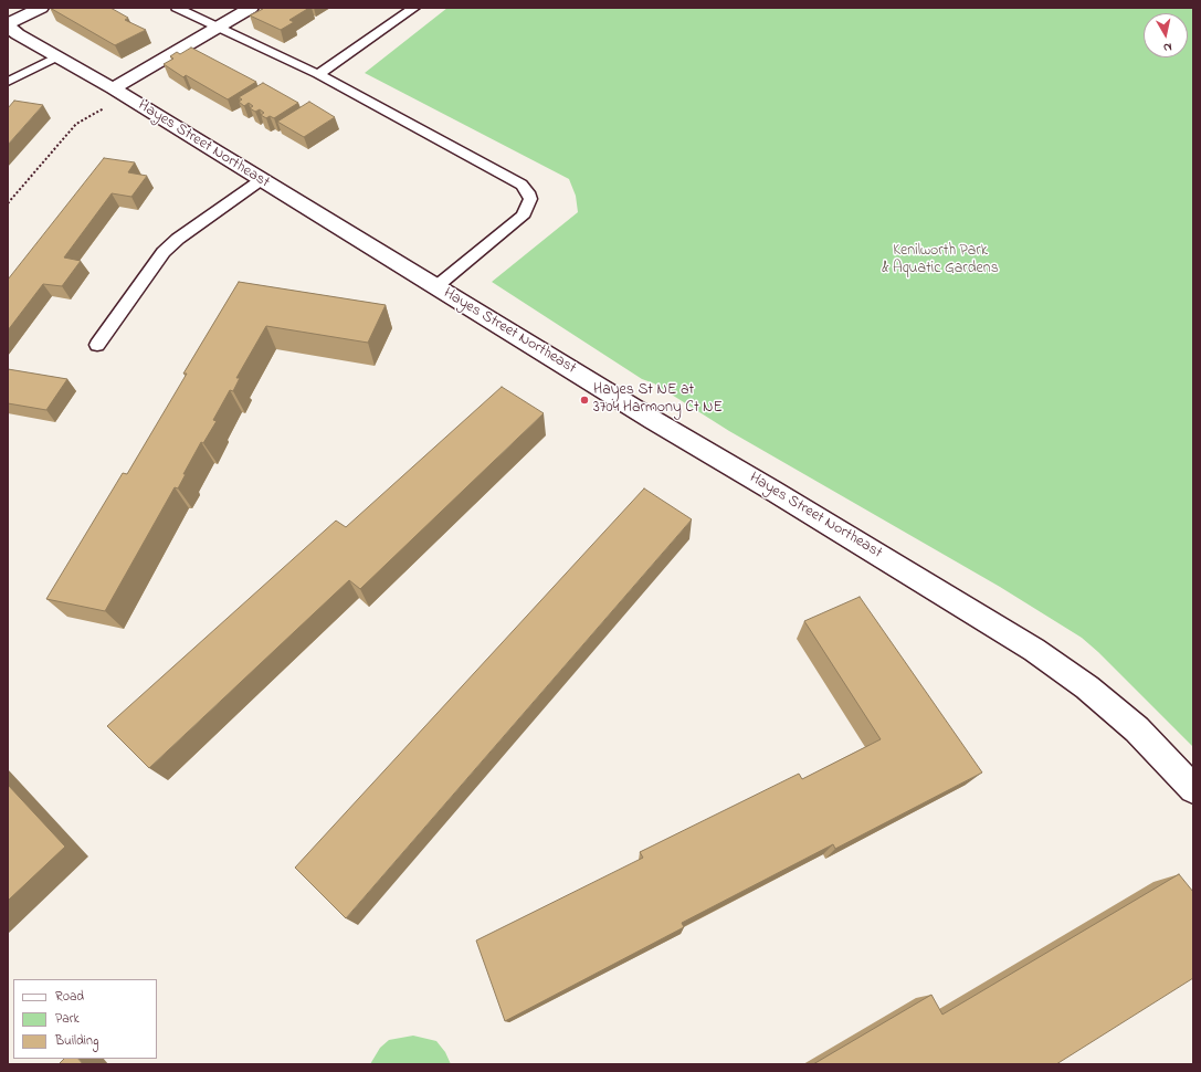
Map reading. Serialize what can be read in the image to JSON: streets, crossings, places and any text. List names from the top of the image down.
{
  "streets": {
    "street": ["Hayes Street Northeast"]
  },
  "parks": ["Kenilworth Park & Aquatic Gardens"],
  "places": ["Hayes St NE at 3704 Harmony Ct NE"],
  "legend": ["Road", "Park", "Building"],
  "north": "bottom"
}
